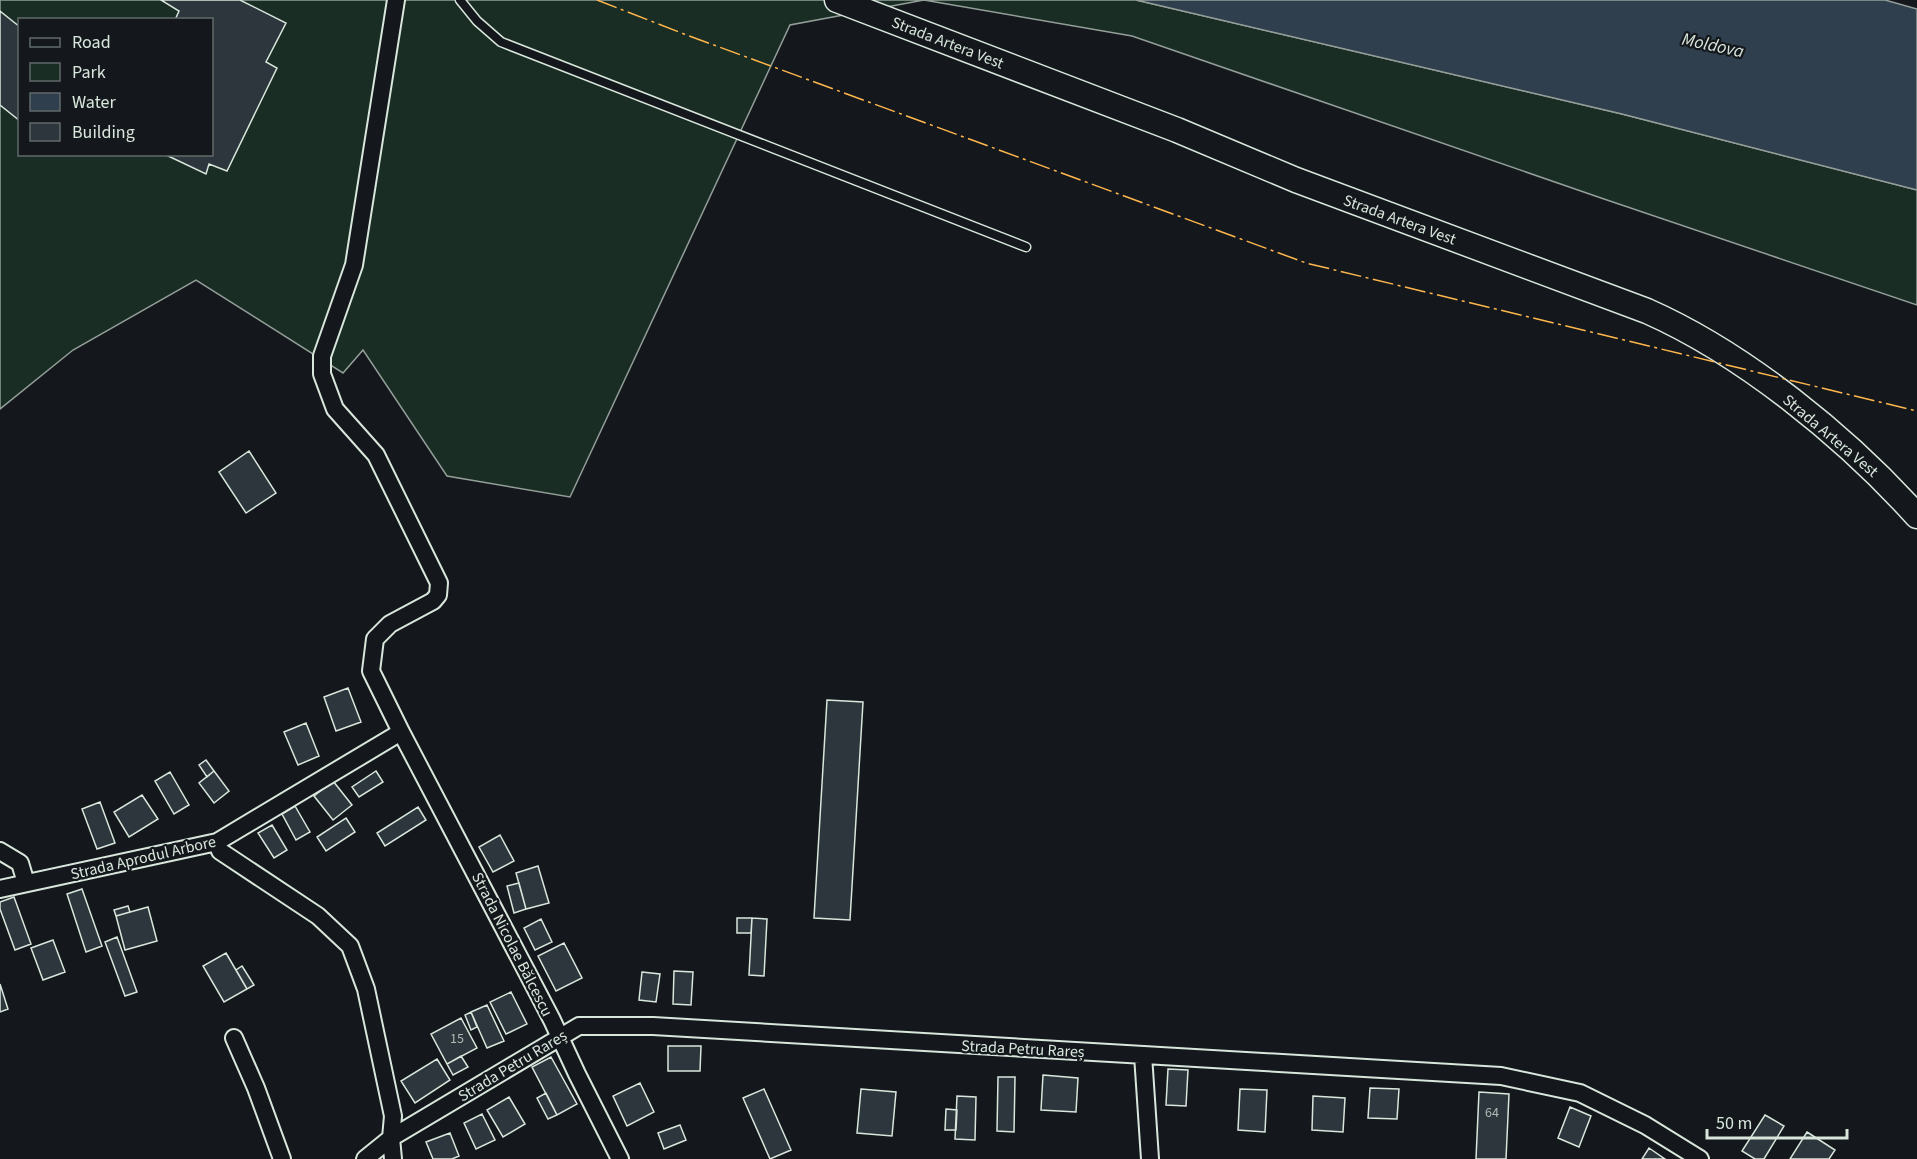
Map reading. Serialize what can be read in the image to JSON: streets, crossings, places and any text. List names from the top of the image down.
{
  "streets": {
    "main road": ["Strada Artera Vest"],
    "street": ["Strada Aprodul Arbore", "Strada Nicolae Bălcescu", "Strada Petru Rareș"]
  },
  "crossings": [
    ["Strada Aprodul Arbore", "Strada Nicolae Bălcescu"],
    ["Strada Nicolae Bălcescu", "Strada Petru Rareș"]
  ],
  "water": ["Moldova"],
  "house_numbers": ["15", "64"],
  "legend": [
    "Road",
    "Park",
    "Water",
    "Building"
  ],
  "scale_bar": "50 m"
}
